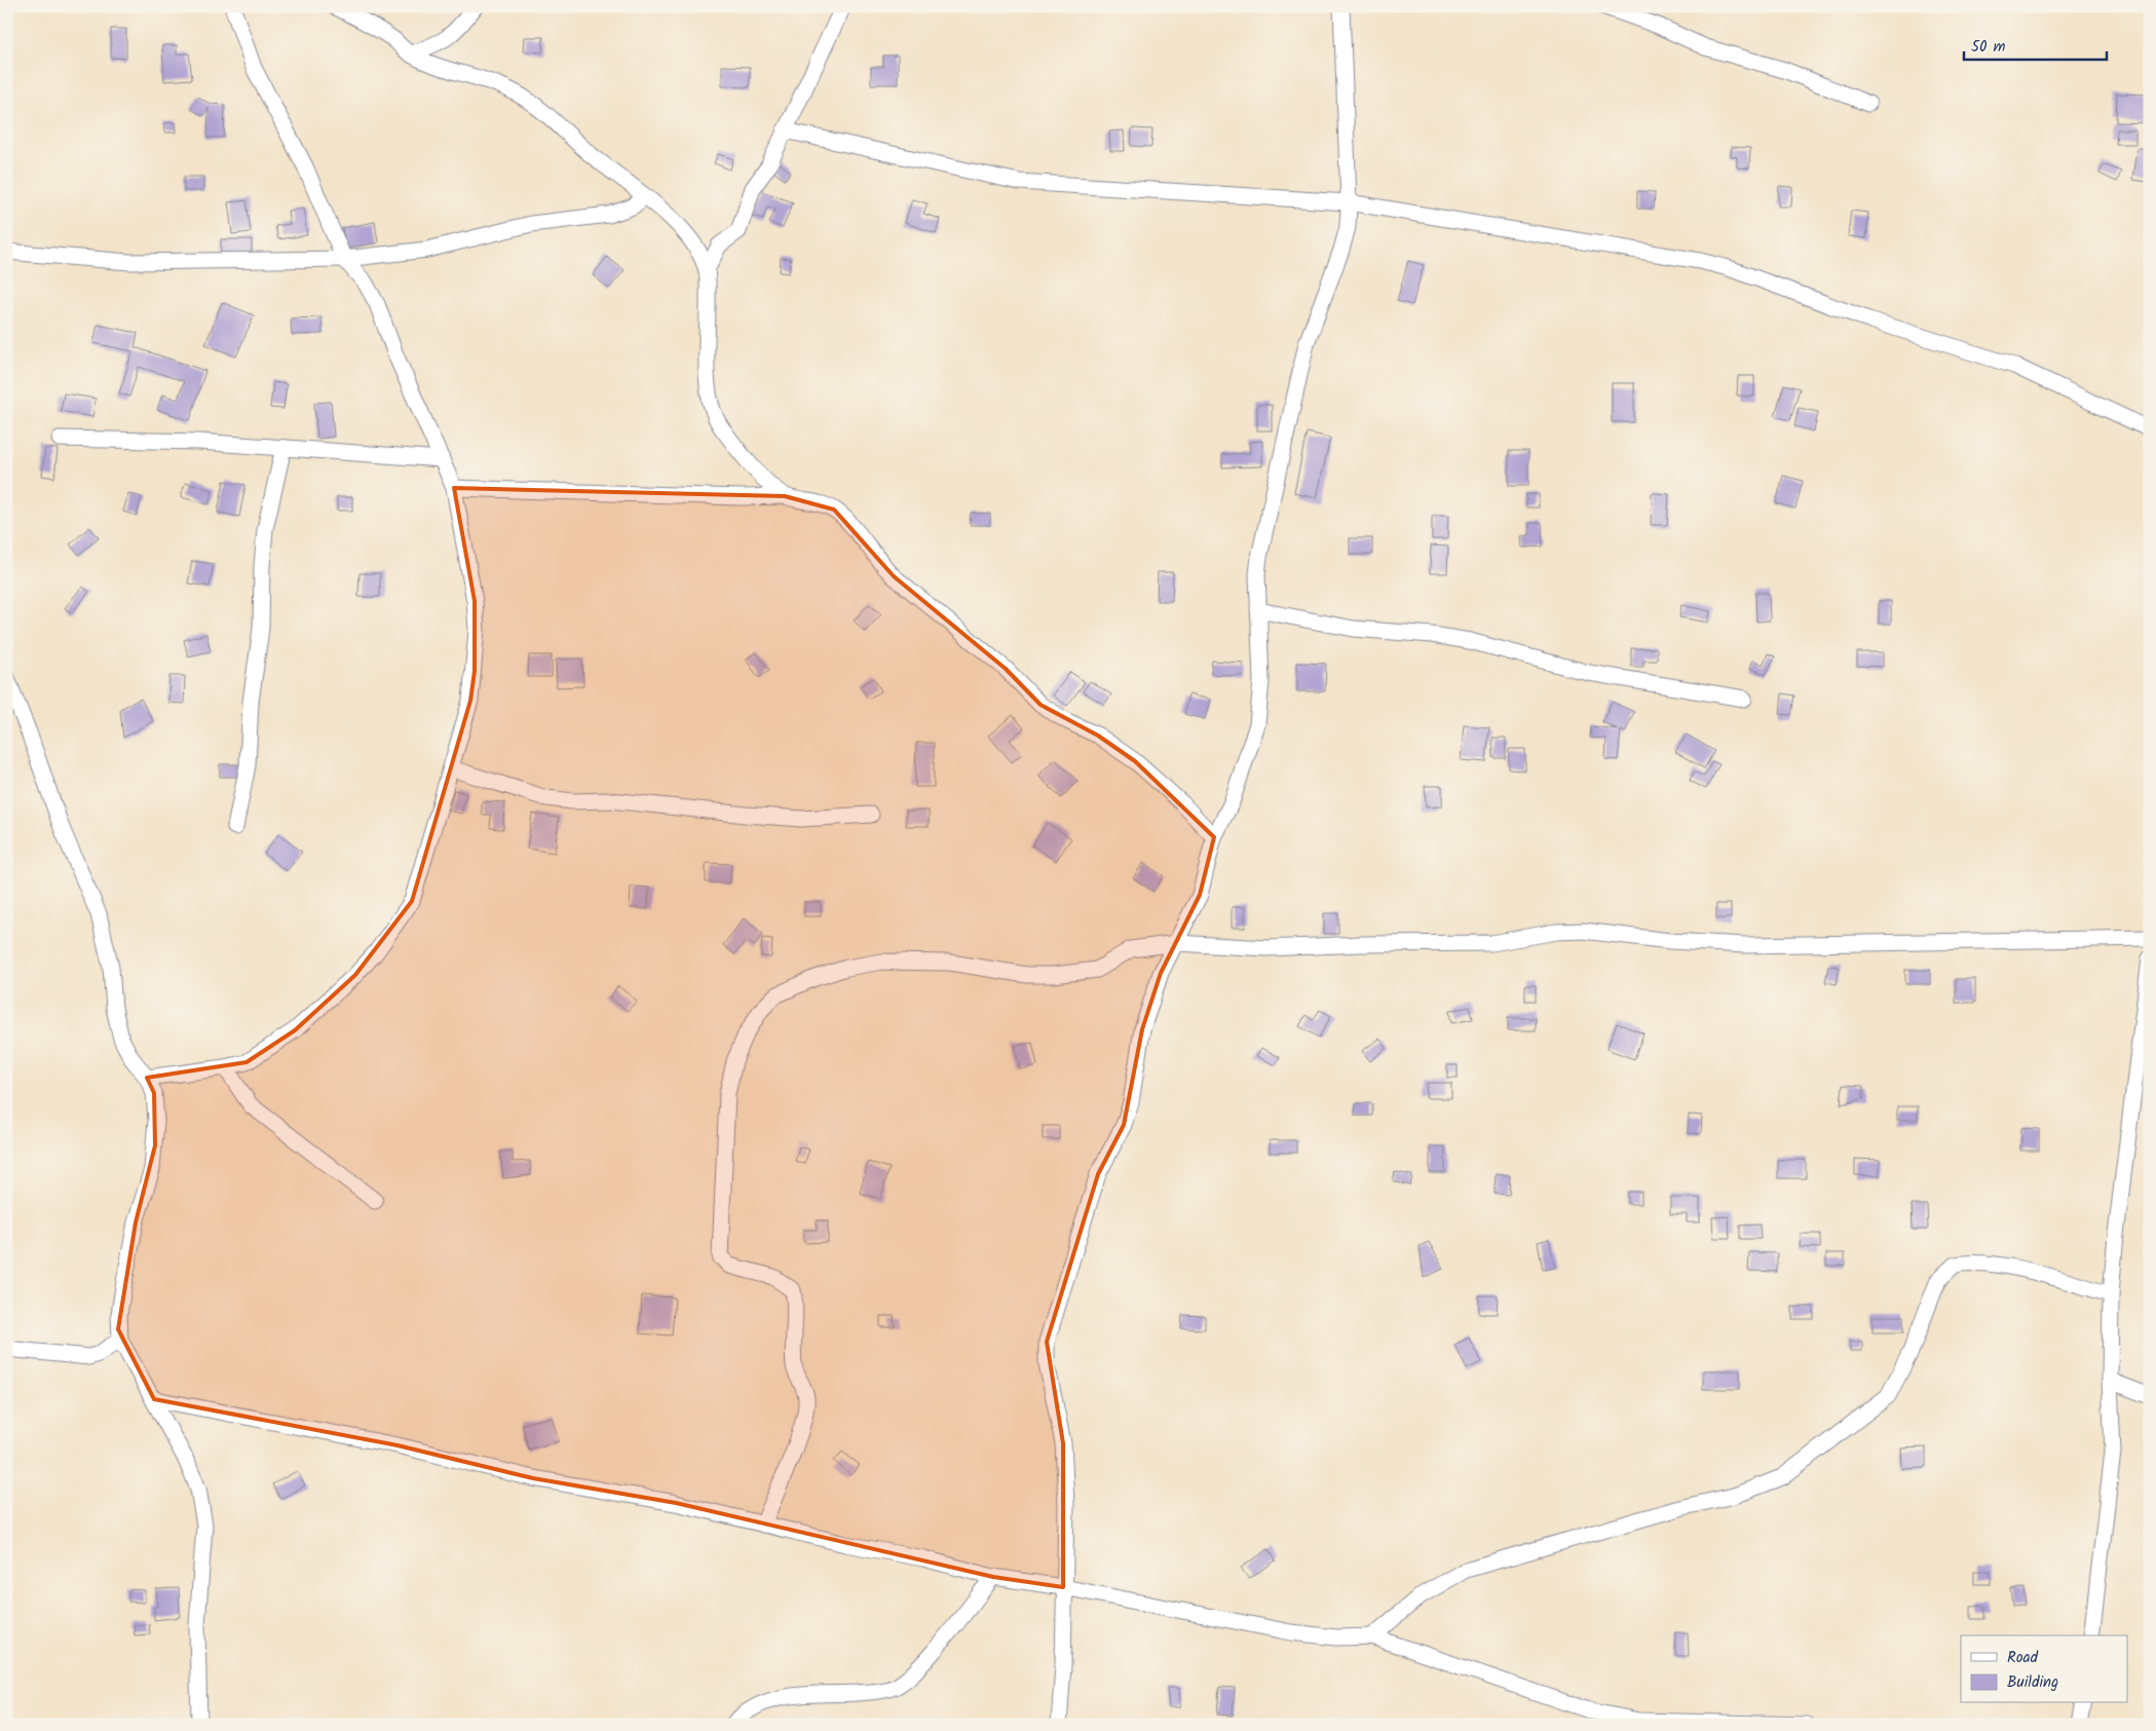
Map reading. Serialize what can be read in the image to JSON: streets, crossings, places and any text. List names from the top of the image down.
{
  "legend": ["Road", "Building"],
  "scale_bar": "50 m"
}
